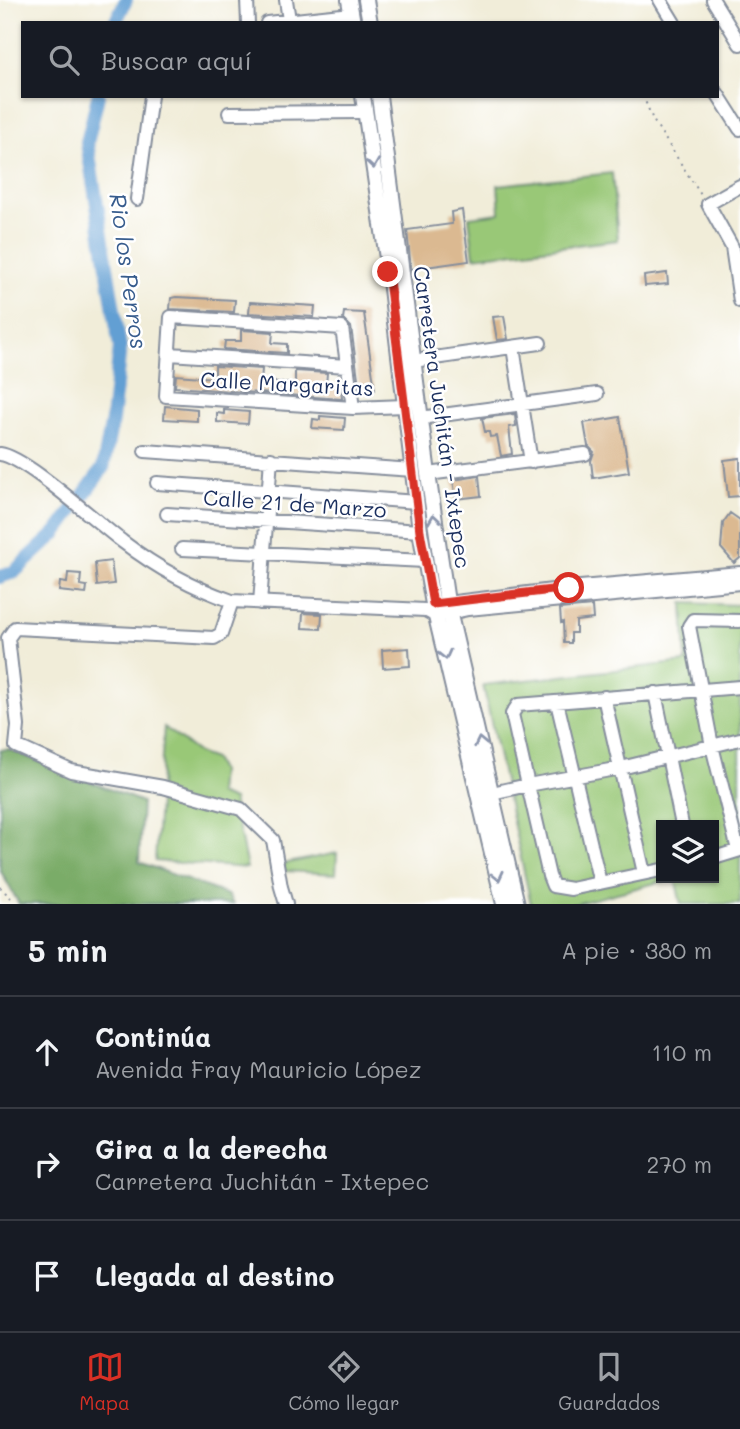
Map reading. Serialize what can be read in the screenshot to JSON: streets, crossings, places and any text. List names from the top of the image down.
{
  "streets": {
    "main road": ["Carretera Juchitán - Ixtepec"],
    "street": ["Calle Margaritas", "Calle 21 de Marzo"]
  },
  "crossings": [
    ["Calle Margaritas", "Carretera Juchitán - Ixtepec"],
    ["Carretera Juchitán - Ixtepec", "Calle 21 de Marzo"]
  ],
  "water": ["Rio los Perros"],
  "page": {
    "search": "Buscar aquí",
    "heading": ["5 min", "A pie · 380 m"],
    "list": [
      ["Continúa", "Avenida Fray Mauricio López", "110 m"],
      ["Gira a la derecha", "Carretera Juchitán - Ixtepec", "270 m"],
      "Llegada al destino"
    ],
    "nav": ["Mapa", "Cómo llegar", "Guardados"]
  }
}
